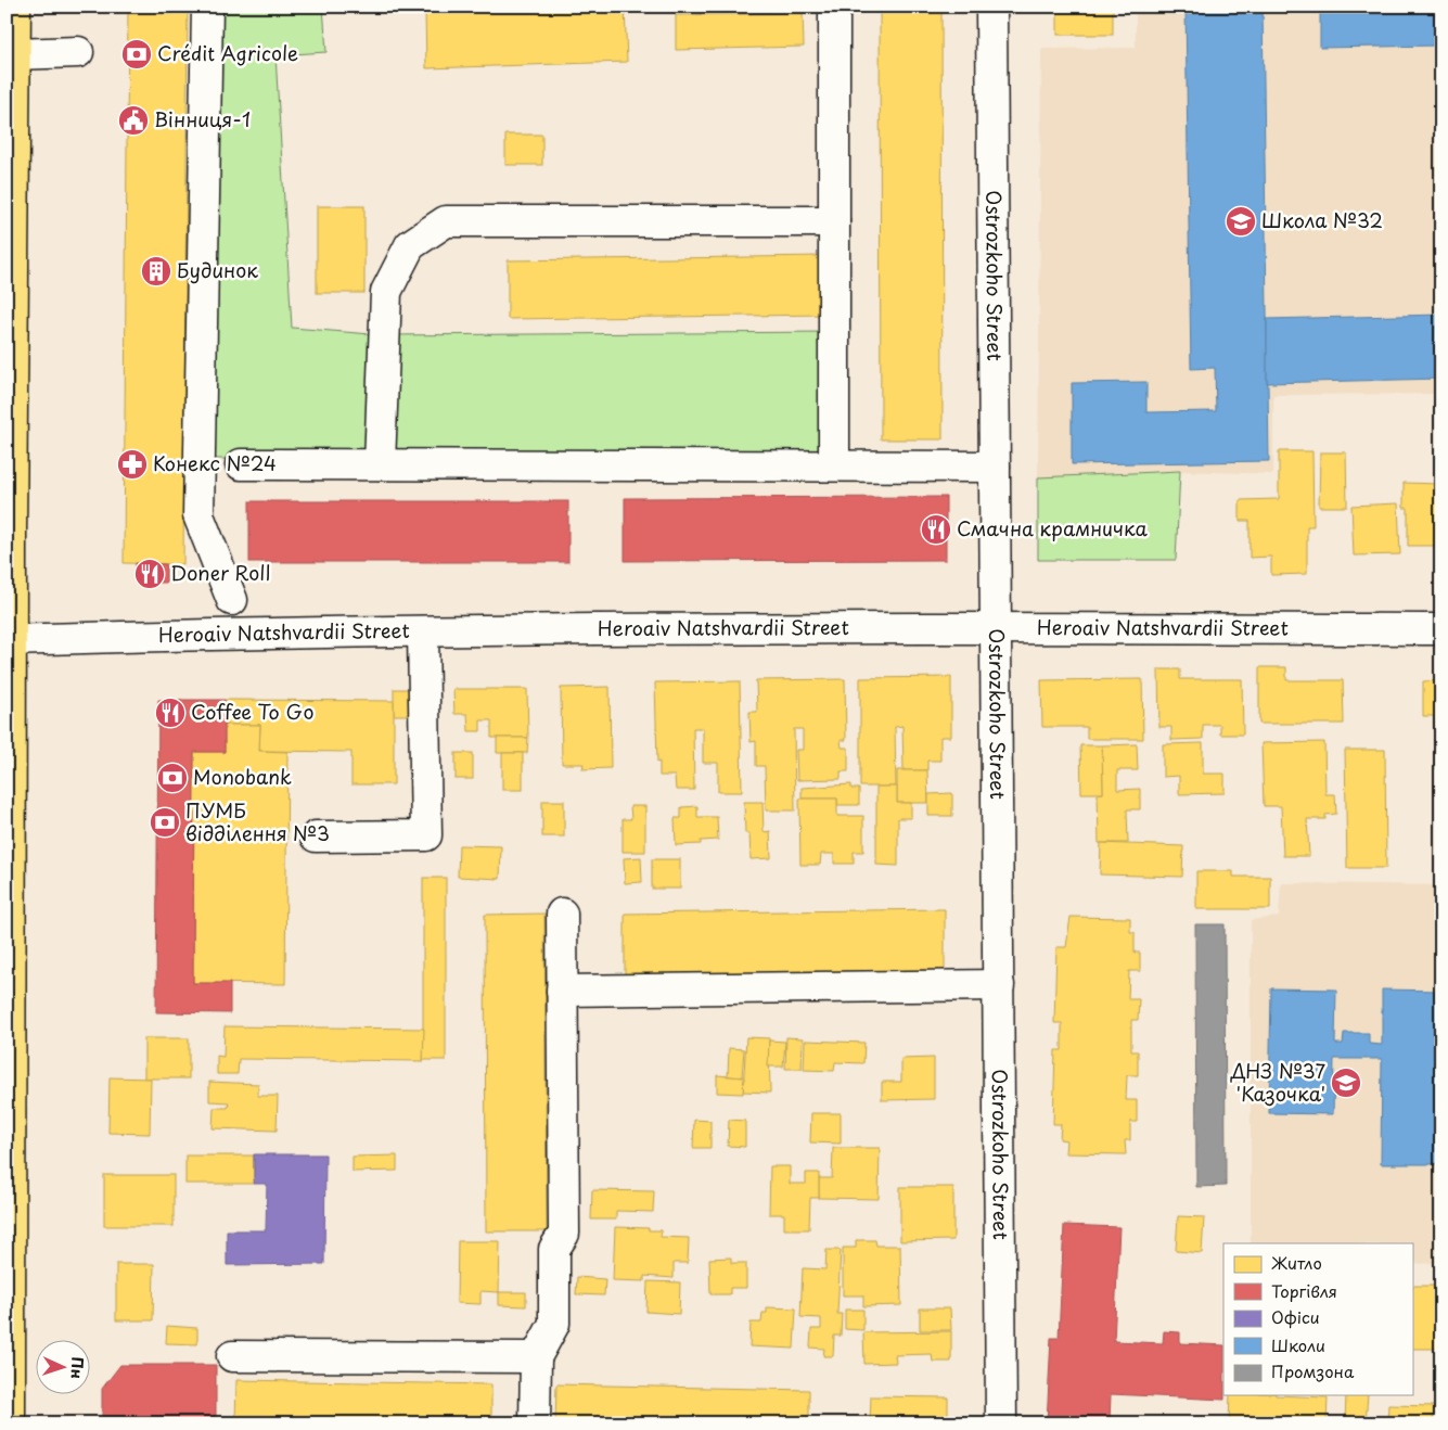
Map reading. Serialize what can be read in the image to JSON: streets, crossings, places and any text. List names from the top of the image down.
{
  "streets": {
    "street": ["Ostrozkoho Street", "Heroaiv Natshvardii Street"]
  },
  "crossings": [
    ["Ostrozkoho Street", "Heroaiv Natshvardii Street"]
  ],
  "places": {
    "bank": ["Crédit Agricole", "Monobank", "ПУМБ відділення №3"],
    "public building": ["Вінниця-1"],
    "school or university": ["Школа №32", "ДНЗ №37 'Казочка'"],
    "building": ["Будинок"],
    "pharmacy": ["Конекс №24"],
    "restaurant": ["Смачна крамничка", "Doner Roll", "Coffee To Go"]
  },
  "legend": [
    "Житло",
    "Торгівля",
    "Офіси",
    "Школи",
    "Промзона"
  ],
  "north": "right"
}
